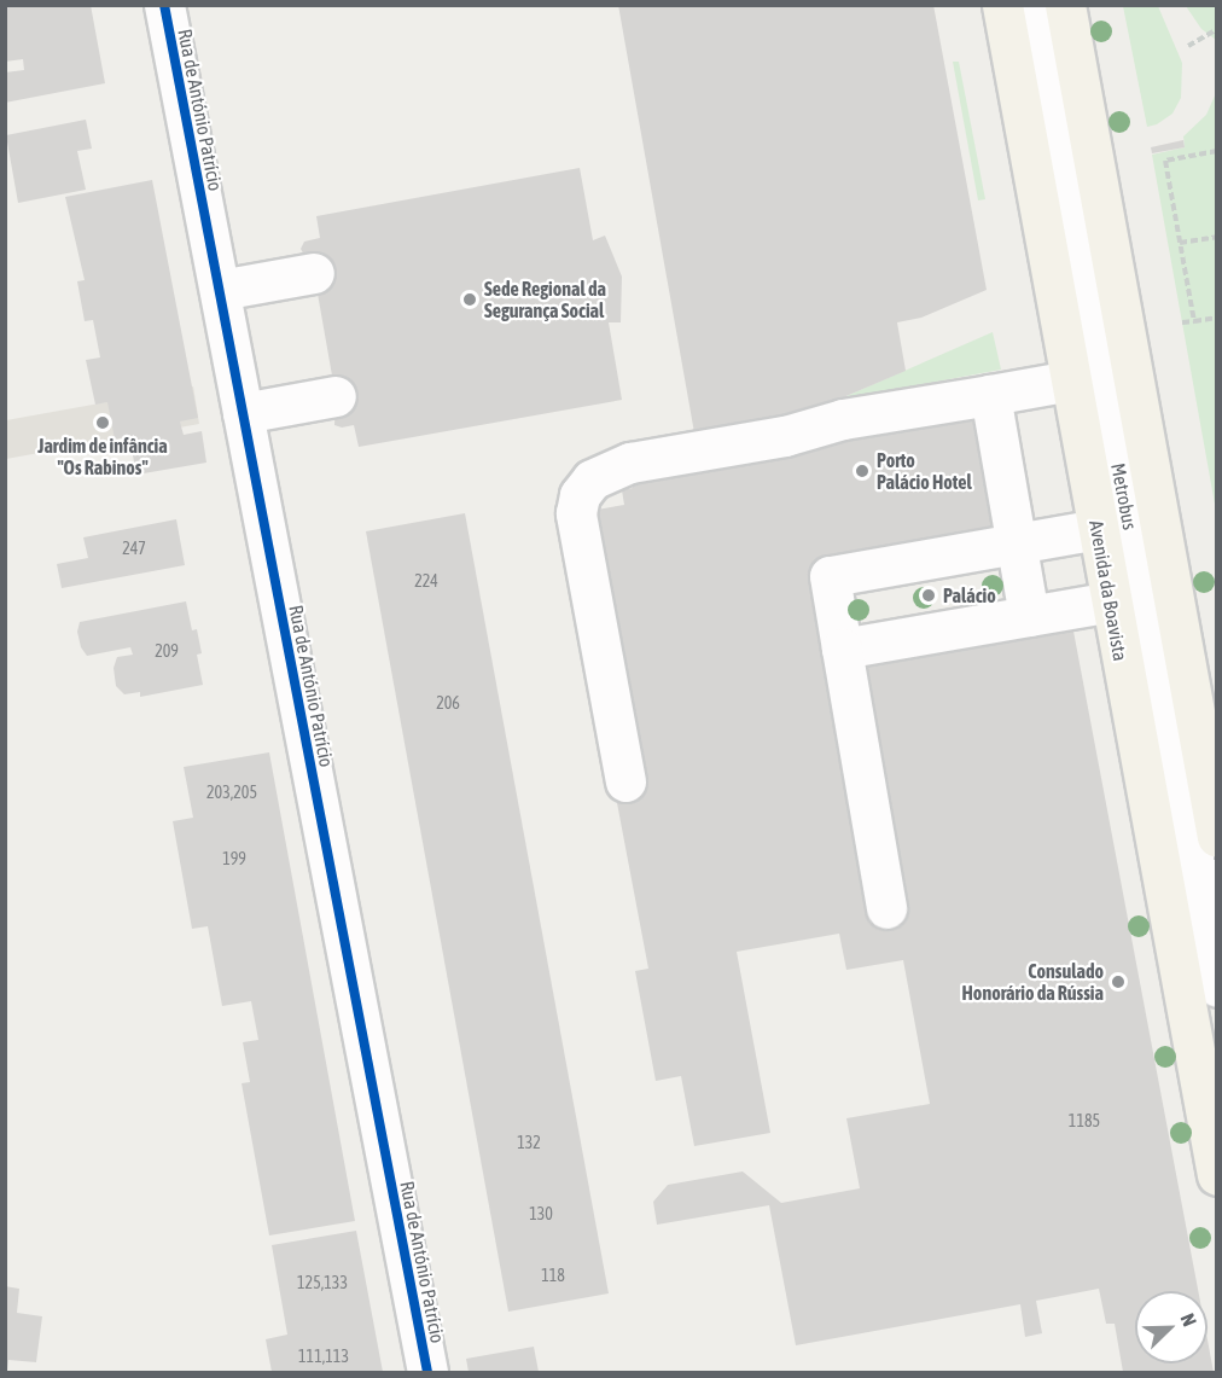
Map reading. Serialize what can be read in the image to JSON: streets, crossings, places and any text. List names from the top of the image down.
{
  "streets": {
    "main road": ["Avenida da Boavista"],
    "street": ["Rua de António Patrício", "Metrobus"]
  },
  "crossings": [
    ["Metrobus", "Avenida da Boavista"]
  ],
  "places": [
    "Sede Regional da Segurança Social",
    "Jardim de infância \"Os Rabinos\"",
    "Porto Palácio Hotel",
    "Palácio",
    "Consulado Honorário da Rússia"
  ],
  "house_numbers": [
    "247",
    "224",
    "209",
    "206",
    "203,205",
    "199",
    "1185",
    "132",
    "130",
    "118",
    "125,133",
    "111,113"
  ],
  "north": "top right"
}
